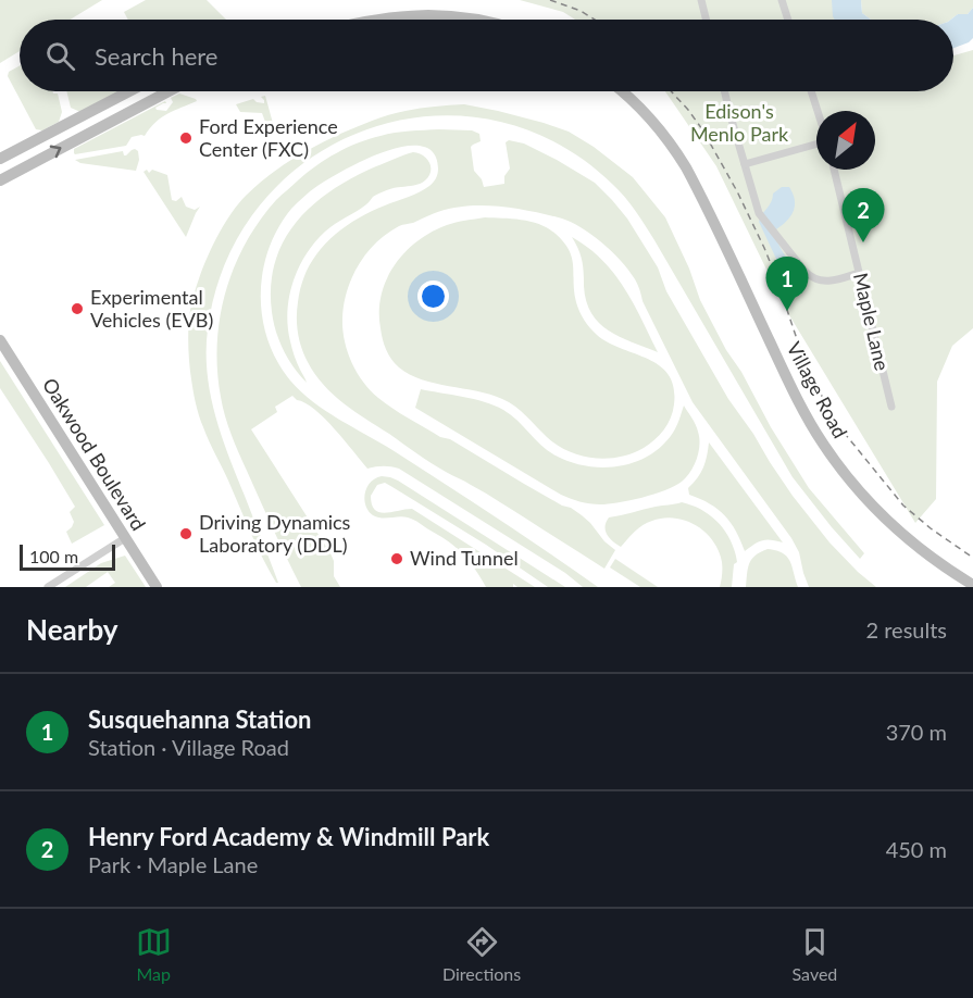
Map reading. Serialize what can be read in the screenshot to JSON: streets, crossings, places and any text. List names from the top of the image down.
{
  "streets": {
    "street": ["Maple Lane", "Village Road", "Oakwood Boulevard"]
  },
  "parks": ["Edison's Menlo Park"],
  "places": [
    "Ford Experience Center (FXC)",
    "Experimental Vehicles (EVB)",
    "Driving Dynamics Laboratory (DDL)",
    "Wind Tunnel"
  ],
  "scale_bar": "100 m",
  "north": "top right",
  "page": {
    "search": "Search here",
    "pins": ["2", "1"],
    "scale": "100 m",
    "heading": ["Nearby", "2 results"],
    "list": [
      {
        "mark": "1",
        "name": "Susquehanna Station",
        "note": "Station · Village Road",
        "value": "370 m"
      },
      {
        "mark": "2",
        "name": "Henry Ford Academy & Windmill Park",
        "note": "Park · Maple Lane",
        "value": "450 m"
      }
    ],
    "nav": ["Map", "Directions", "Saved"]
  }
}
